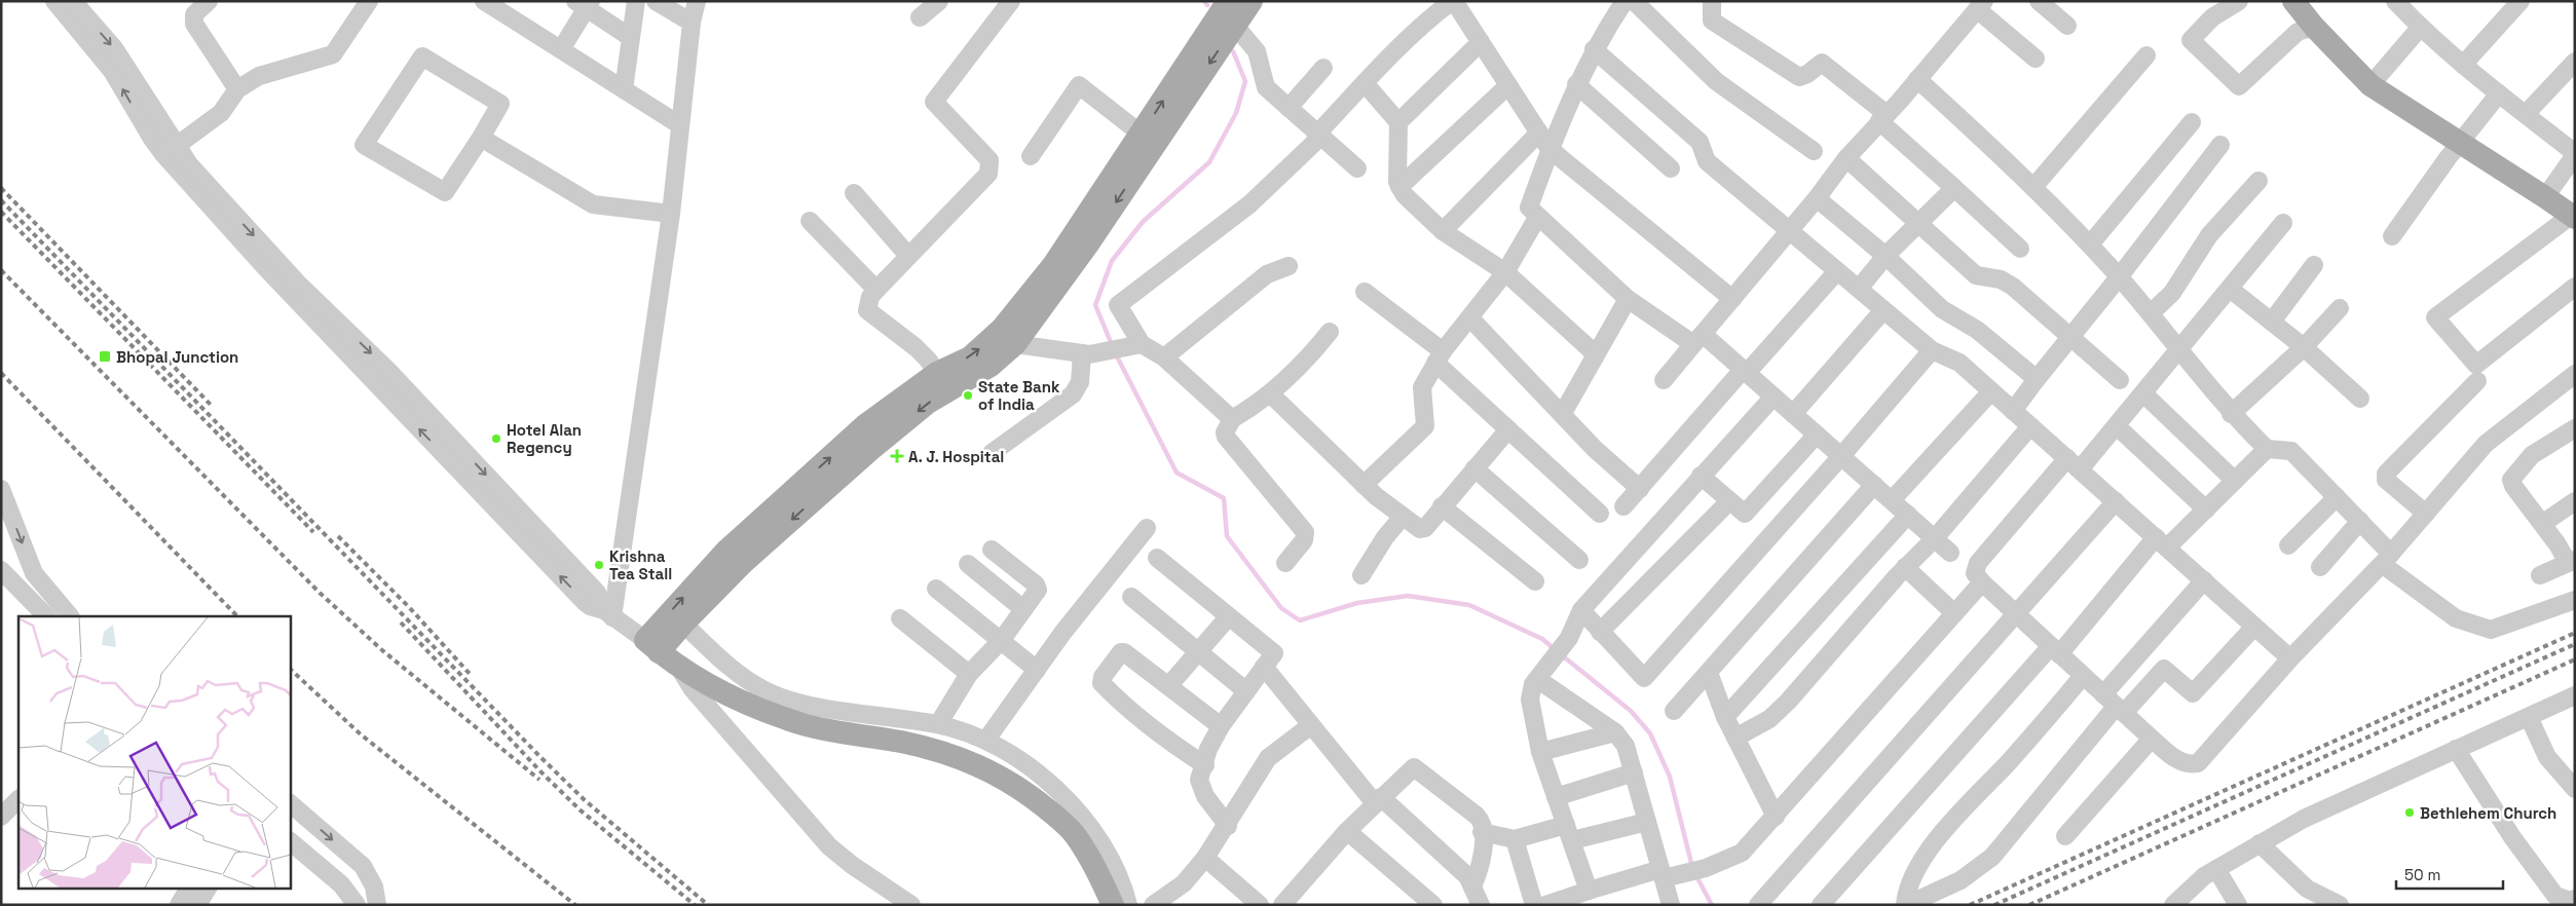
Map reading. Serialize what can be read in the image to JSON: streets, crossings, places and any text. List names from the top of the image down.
{
  "places": {
    "transit": ["Bhopal Junction"],
    "other": [
      "State Bank of India",
      "Hotel Alan Regency",
      "Krishna Tea Stall",
      "Bethlehem Church"
    ],
    "health": ["A. J. Hospital"]
  },
  "scale_bar": "50 m"
}
